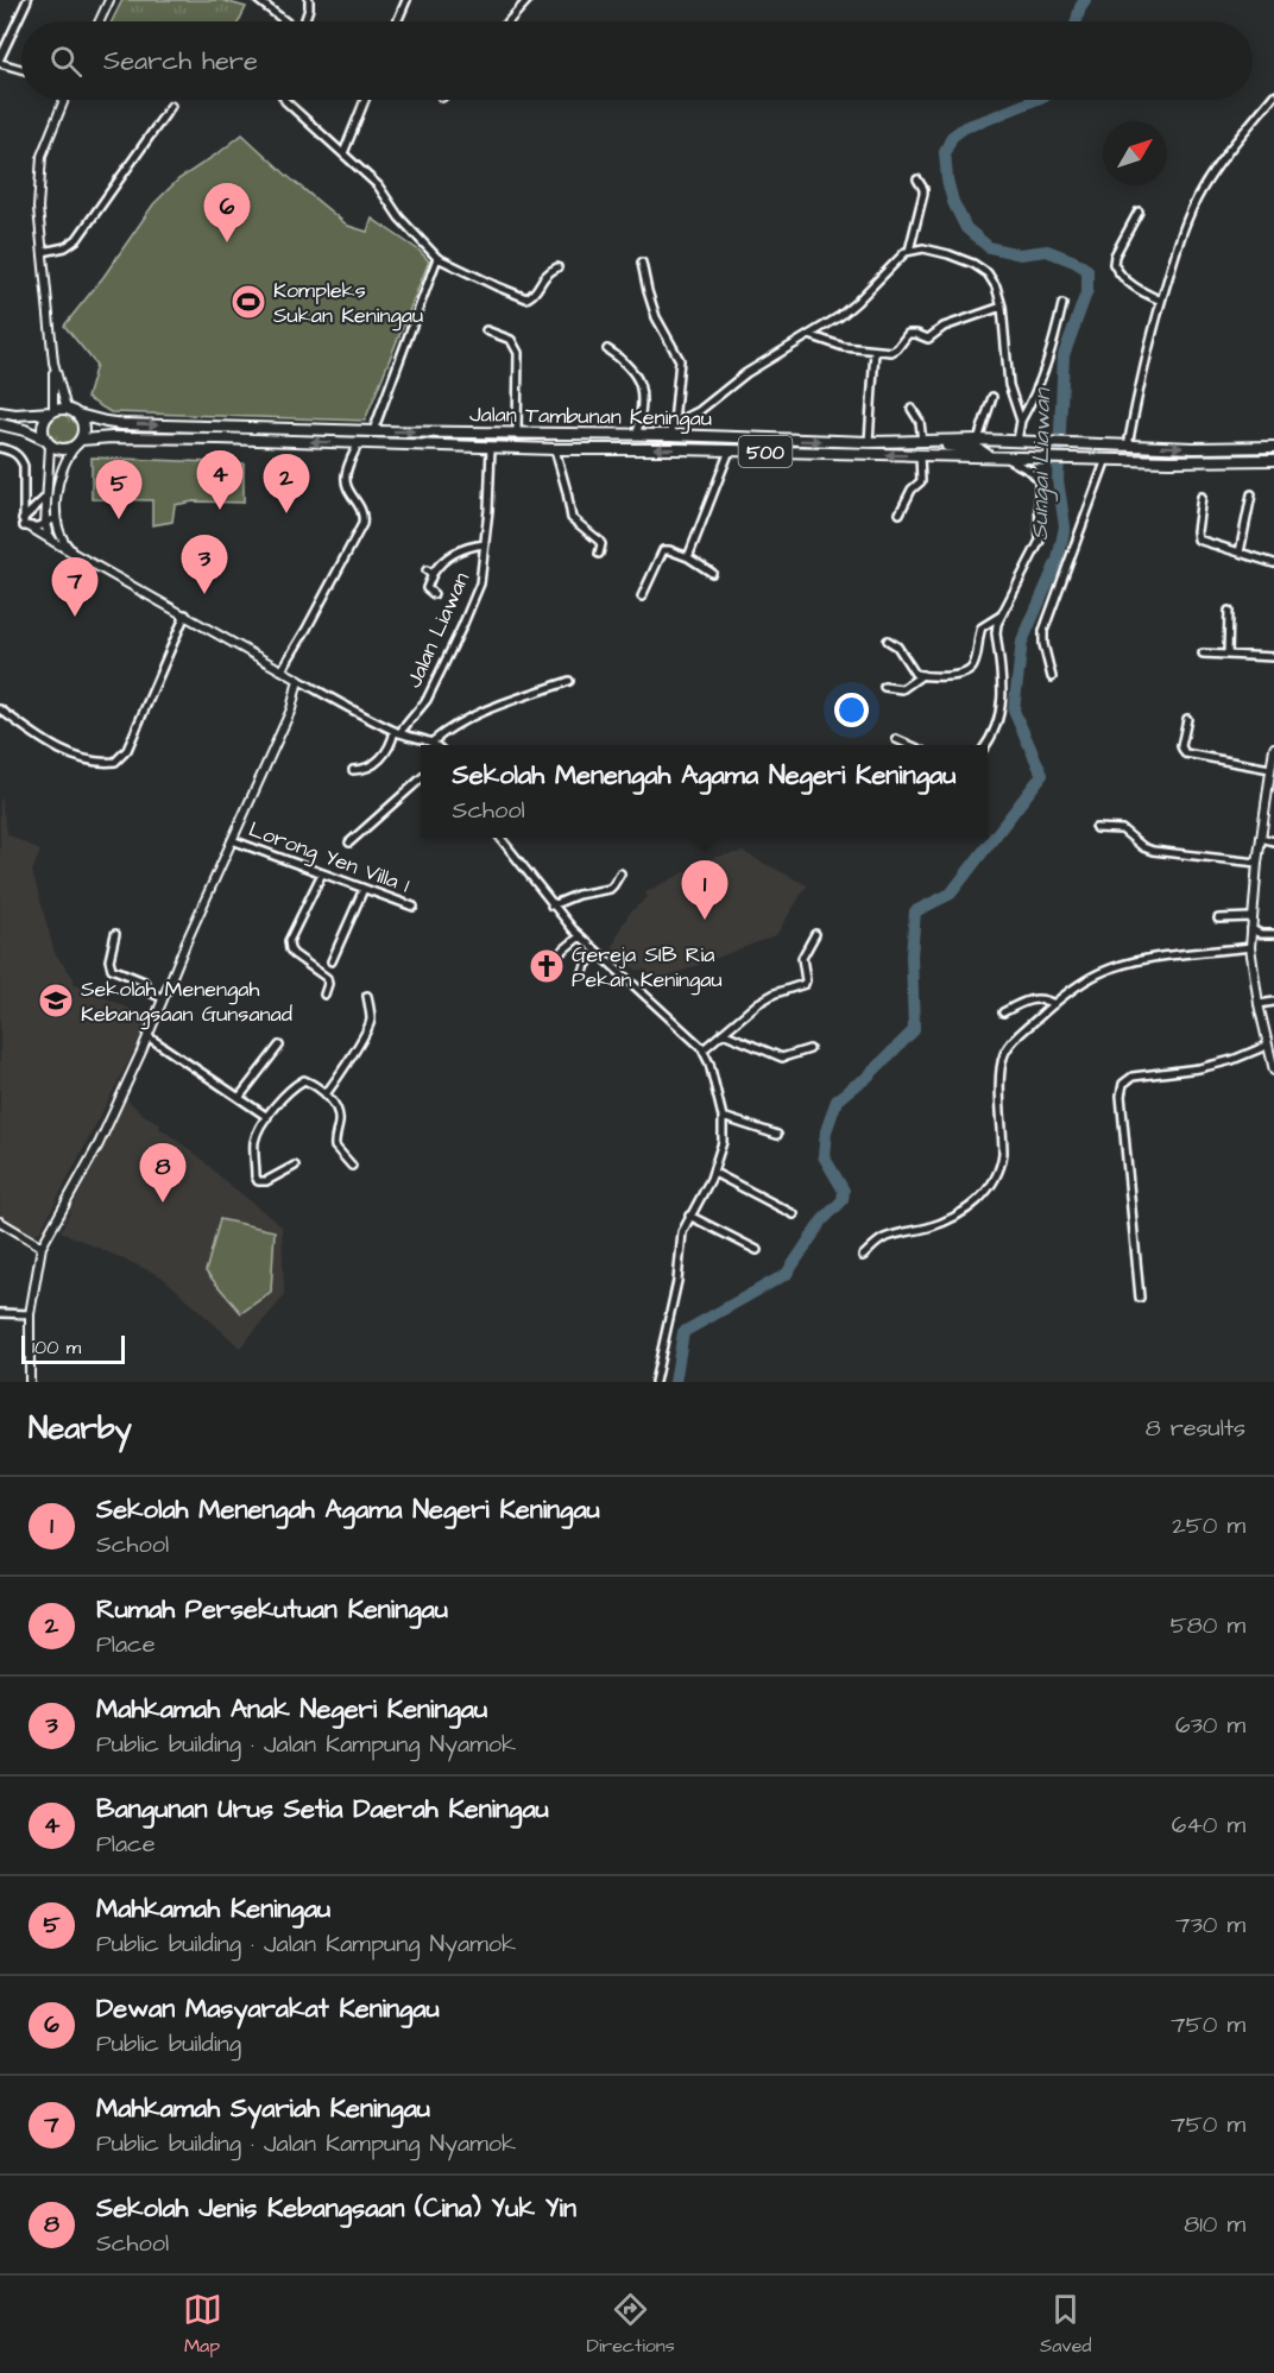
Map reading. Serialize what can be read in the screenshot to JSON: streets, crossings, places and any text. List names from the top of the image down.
{
  "streets": {
    "main road": ["Jalan Tambunan Keningau", "500"],
    "street": ["Jalan Liawan", "Lorong Yen Villa 1"]
  },
  "crossings": [
    ["Jalan Tambunan Keningau", "500"],
    ["Jalan Tambunan Keningau", "Jalan Liawan"]
  ],
  "water": ["Sungai Liawan"],
  "places": {
    "sports": ["Kompleks Sukan Keningau"],
    "church": ["Gereja SIB Ria Pekan Keningau"],
    "school or university": ["Sekolah Menengah Kebangsaan Gunsanad"]
  },
  "scale_bar": "100 m",
  "north": "top right",
  "page": {
    "search": "Search here",
    "pins": [
      "6",
      "4",
      "2",
      "5",
      "3",
      "7",
      "1",
      "8"
    ],
    "popup": ["Sekolah Menengah Agama Negeri Keningau", "School"],
    "scale": "100 m",
    "heading": ["Nearby", "8 results"],
    "list": [
      {
        "mark": "1",
        "name": "Sekolah Menengah Agama Negeri Keningau",
        "note": "School",
        "value": "250 m"
      },
      {
        "mark": "2",
        "name": "Rumah Persekutuan Keningau",
        "note": "Place",
        "value": "580 m"
      },
      {
        "mark": "3",
        "name": "Mahkamah Anak Negeri Keningau",
        "note": "Public building · Jalan Kampung Nyamok",
        "value": "630 m"
      },
      {
        "mark": "4",
        "name": "Bangunan Urus Setia Daerah Keningau",
        "note": "Place",
        "value": "640 m"
      },
      {
        "mark": "5",
        "name": "Mahkamah Keningau",
        "note": "Public building · Jalan Kampung Nyamok",
        "value": "730 m"
      },
      {
        "mark": "6",
        "name": "Dewan Masyarakat Keningau",
        "note": "Public building",
        "value": "750 m"
      },
      {
        "mark": "7",
        "name": "Mahkamah Syariah Keningau",
        "note": "Public building · Jalan Kampung Nyamok",
        "value": "750 m"
      },
      {
        "mark": "8",
        "name": "Sekolah Jenis Kebangsaan (Cina) Yuk Yin",
        "note": "School",
        "value": "810 m"
      }
    ],
    "nav": ["Map", "Directions", "Saved"]
  }
}
